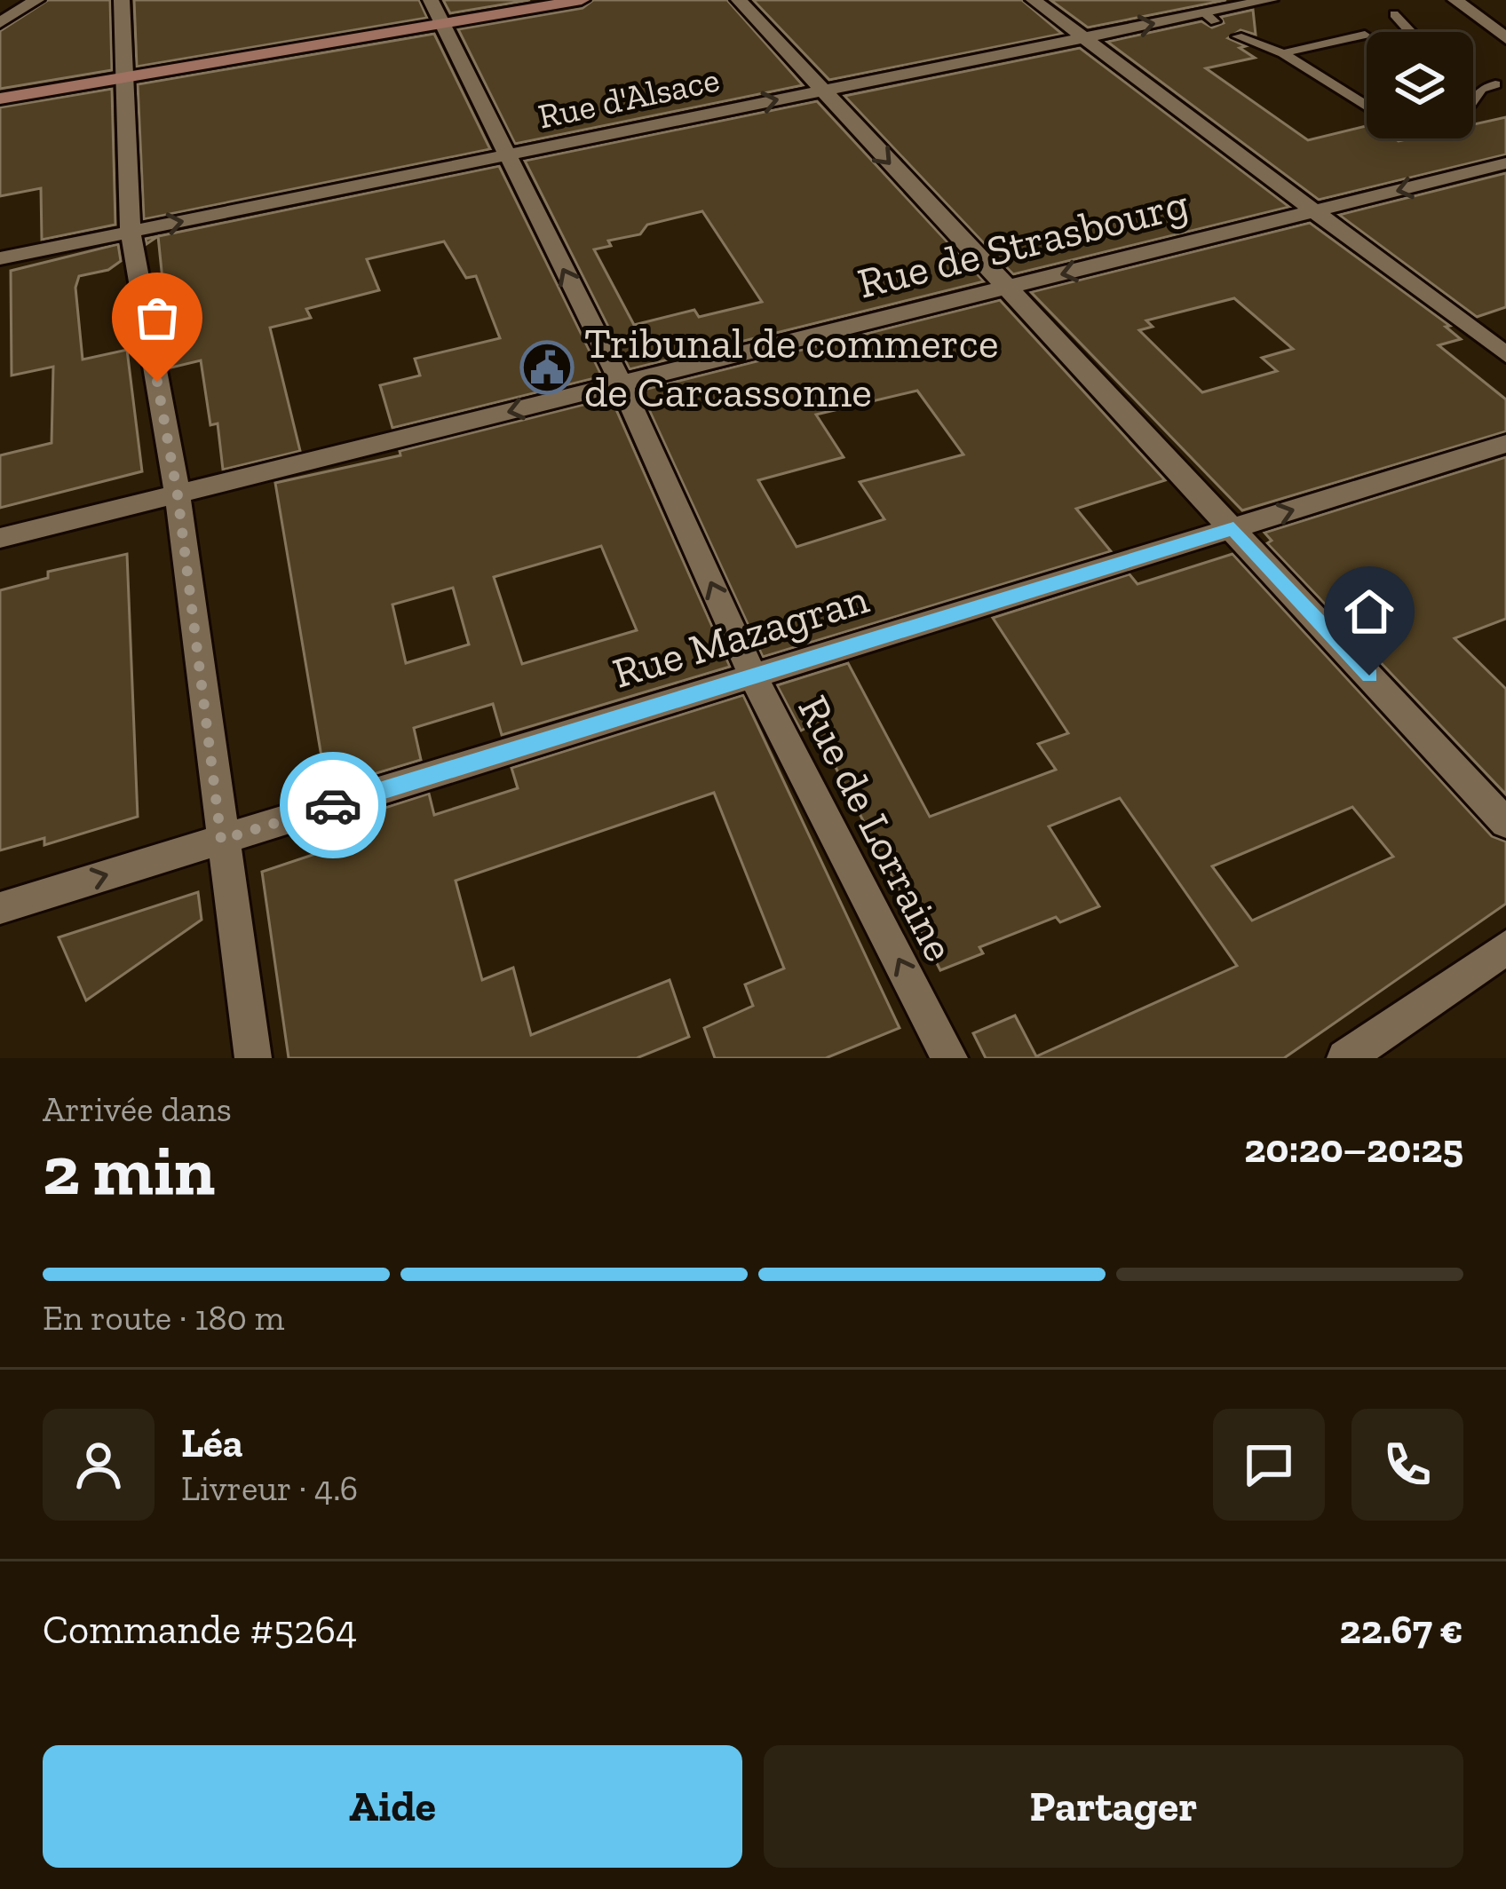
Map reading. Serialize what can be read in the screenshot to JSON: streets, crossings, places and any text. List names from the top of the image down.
{
  "streets": {
    "street": [
      "Rue d'Alsace",
      "Rue de Strasbourg",
      "Rue Mazagran",
      "Rue de Lorraine"
    ]
  },
  "crossings": [
    ["Rue d'Alsace", "Rue de Lorraine"],
    ["Rue de Strasbourg", "Rue de Lorraine"],
    ["Rue Mazagran", "Rue de Lorraine"]
  ],
  "one_way": ["Rue de Strasbourg", "Rue de Lorraine"],
  "places": {
    "public building": ["Tribunal de commerce de Carcassonne"]
  },
  "page": {
    "heading": ["2 min", "Arrivée dans", "20:20–20:25"],
    "panel": [
      "Léa",
      "Livreur · 4.6",
      "Commande #5264",
      "22.67 €"
    ],
    "bar": "En route · 180 m",
    "buttons": ["Aide", "Partager"]
  }
}
